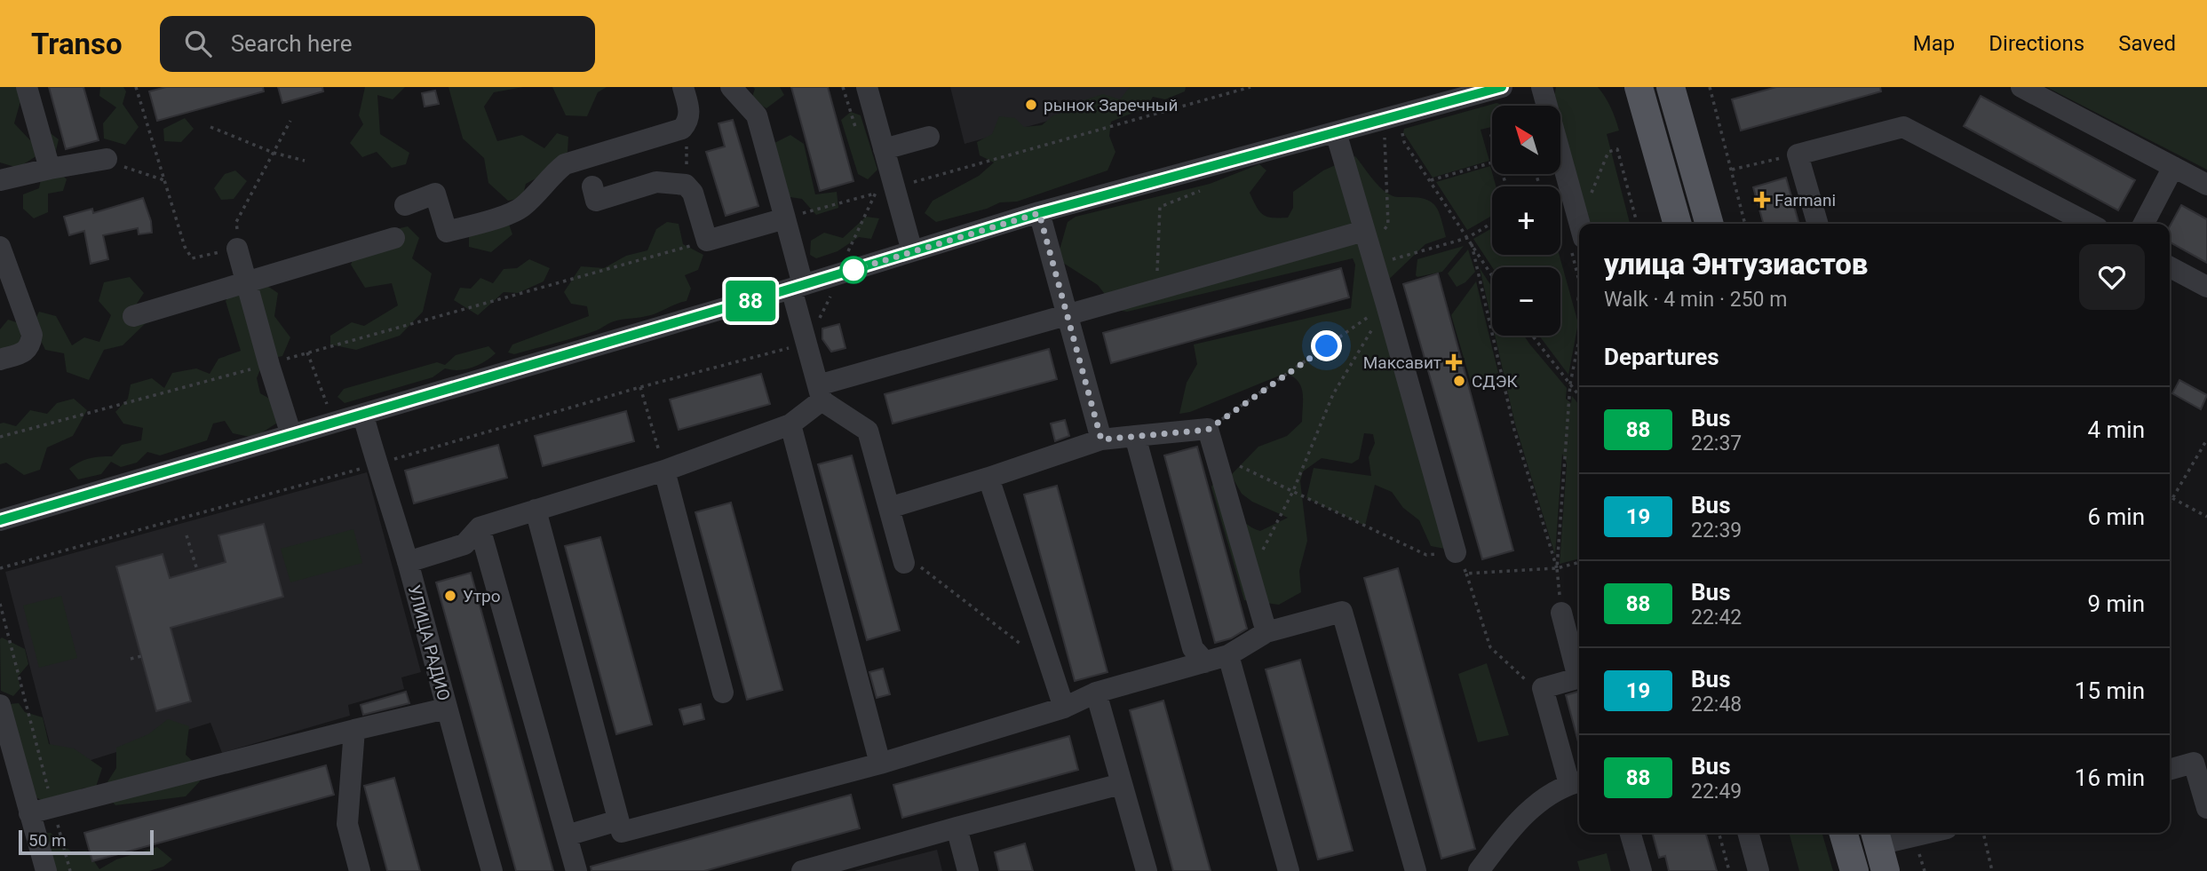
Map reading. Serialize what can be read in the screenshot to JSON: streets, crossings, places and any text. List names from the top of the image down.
{
  "streets": {
    "street": ["УЛИЦА РАДИО"]
  },
  "places": {
    "other": ["рынок Заречный", "СДЭК", "Утро"],
    "health": ["Farmani", "Максавит"]
  },
  "lines": ["bus line 88"],
  "scale_bar": "50 m",
  "north": "top left",
  "page": {
    "header": "Transo",
    "search": "Search here",
    "nav": ["Map", "Directions", "Saved"],
    "on_map": "88",
    "map_buttons": ["+", "−"],
    "heading": [
      ["улица Энтузиастов", "Walk · 4 min · 250 m"],
      "Departures"
    ],
    "list": [
      {
        "mark": "88",
        "name": "Bus",
        "note": "22:37",
        "value": "4 min"
      },
      {
        "mark": "19",
        "name": "Bus",
        "note": "22:39",
        "value": "6 min"
      },
      {
        "mark": "88",
        "name": "Bus",
        "note": "22:42",
        "value": "9 min"
      },
      {
        "mark": "19",
        "name": "Bus",
        "note": "22:48",
        "value": "15 min"
      },
      {
        "mark": "88",
        "name": "Bus",
        "note": "22:49",
        "value": "16 min"
      }
    ],
    "scale": "50 m"
  }
}
